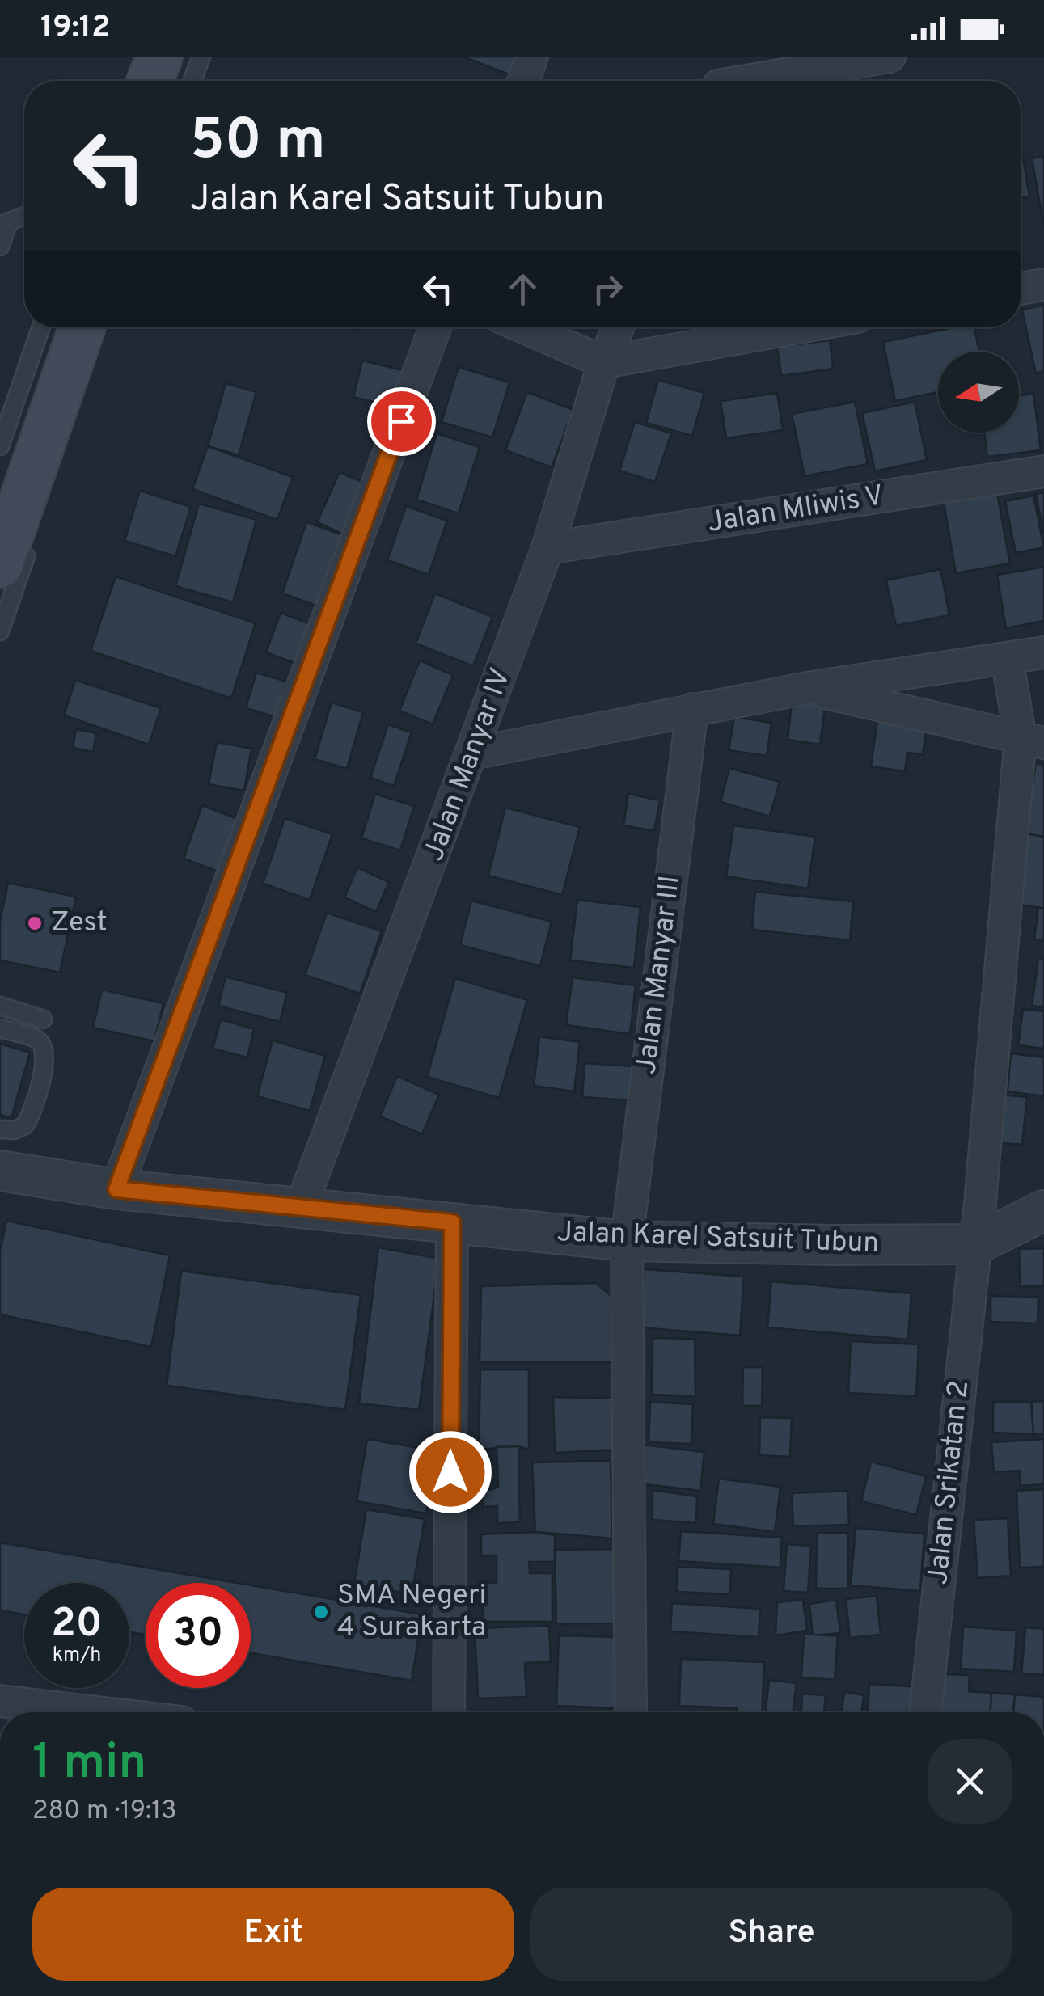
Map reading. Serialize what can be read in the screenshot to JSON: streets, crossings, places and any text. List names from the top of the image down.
{
  "streets": {
    "street": [
      "Jalan Mliwis V",
      "Jalan Manyar IV",
      "Jalan Manyar III",
      "Jalan Karel Satsuit Tubun",
      "Jalan Srikatan 2"
    ]
  },
  "crossings": [
    ["Jalan Mliwis V", "Jalan Manyar IV"],
    ["Jalan Manyar IV", "Jalan Karel Satsuit Tubun"],
    ["Jalan Manyar III", "Jalan Karel Satsuit Tubun"],
    ["Jalan Karel Satsuit Tubun", "Jalan Srikatan 2"]
  ],
  "places": ["Zest", "SMA Negeri 4 Surakarta"],
  "north": "left",
  "page": {
    "status": "19:12",
    "turn": ["50 m", "Jalan Karel Satsuit Tubun"],
    "speed": "20 km/h",
    "limit": "30",
    "heading": ["1 min", "280 m · 19:13"],
    "buttons": ["Exit", "Share"]
  }
}
